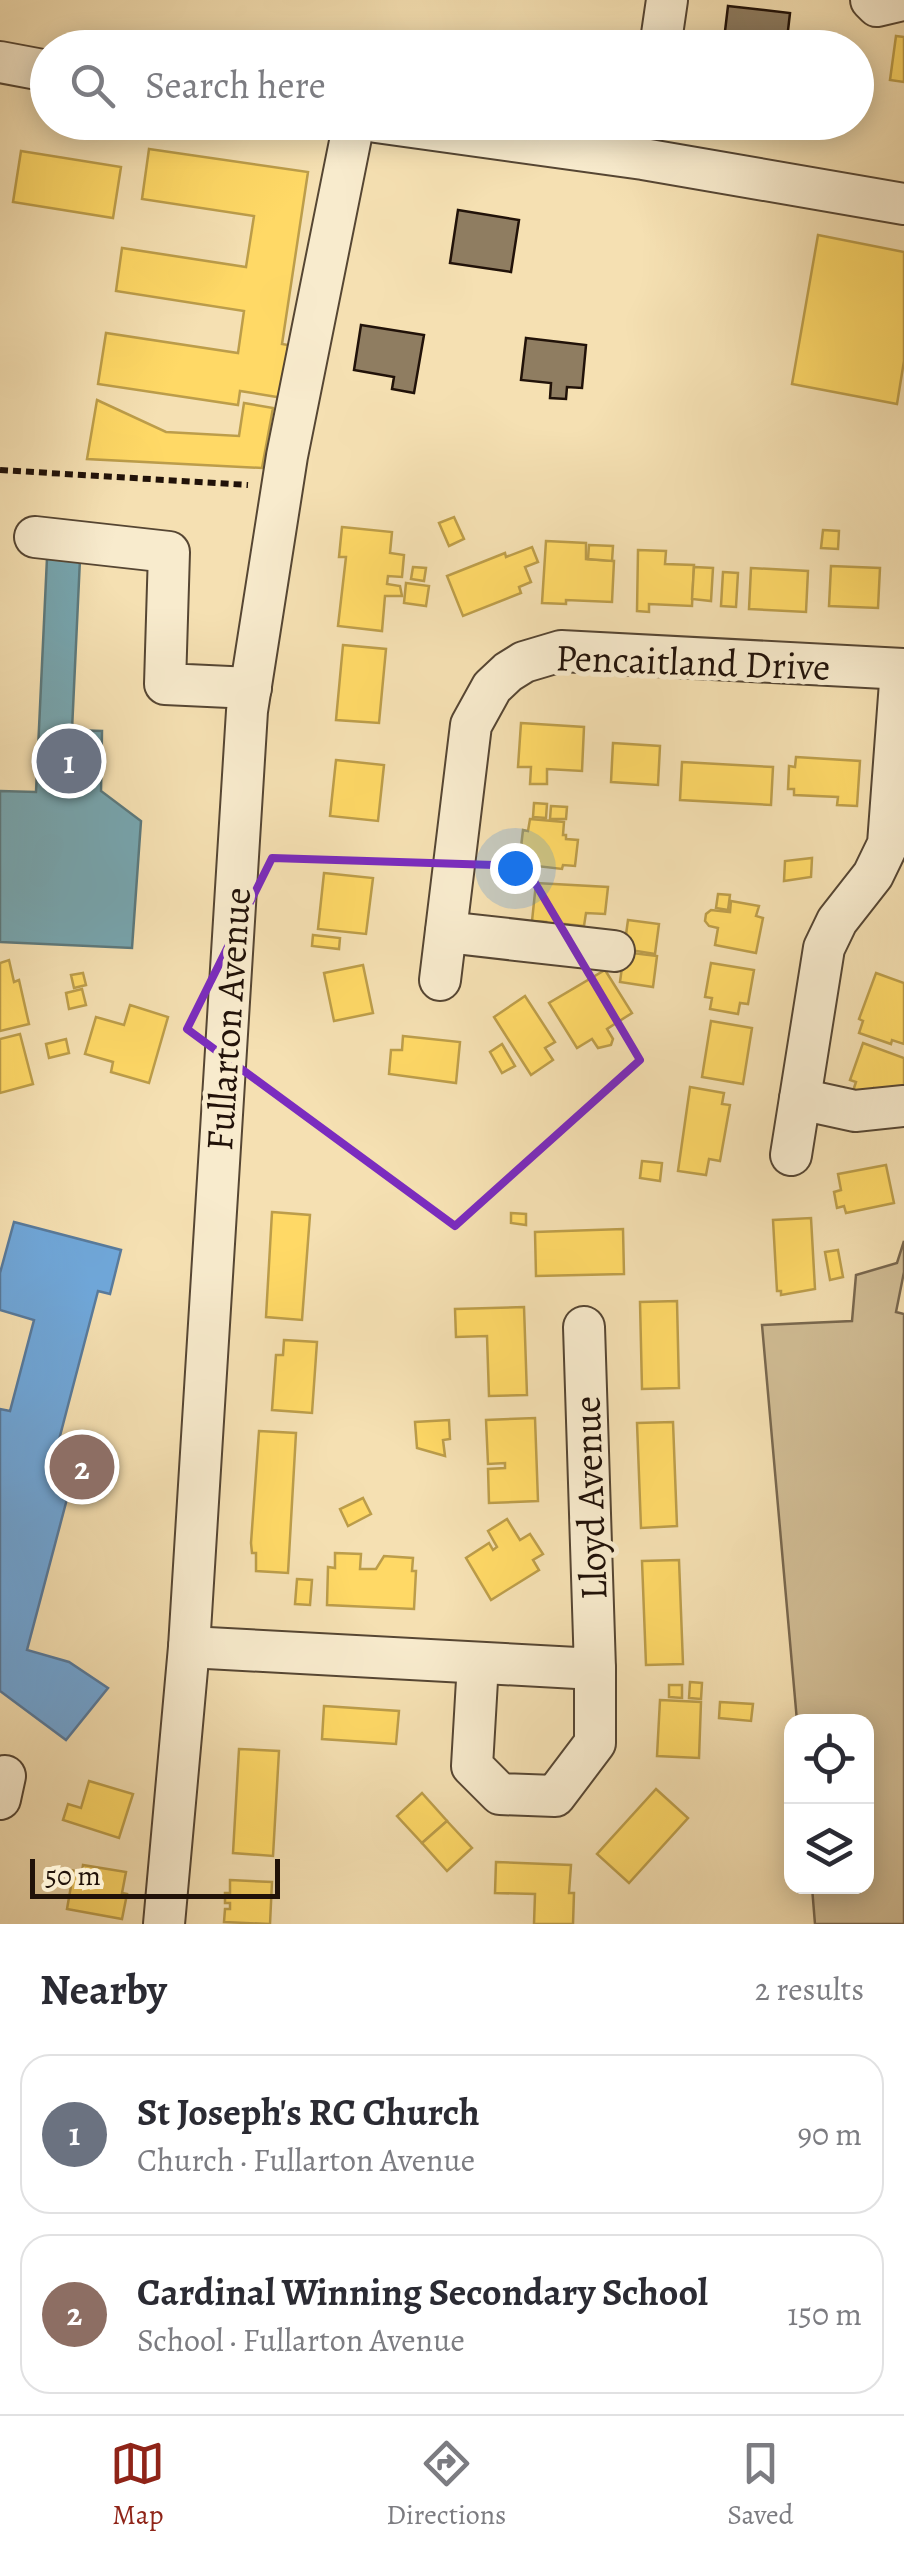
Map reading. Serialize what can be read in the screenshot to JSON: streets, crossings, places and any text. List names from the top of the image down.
{
  "streets": {
    "street": ["Pencaitland Drive", "Fullarton Avenue", "Lloyd Avenue"]
  },
  "scale_bar": "50 m",
  "page": {
    "search": "Search here",
    "pins": ["1", "2"],
    "scale": "50 m",
    "heading": ["Nearby", "2 results"],
    "list": [
      {
        "mark": "1",
        "name": "St Joseph's RC Church",
        "note": "Church · Fullarton Avenue",
        "value": "90 m"
      },
      {
        "mark": "2",
        "name": "Cardinal Winning Secondary School",
        "note": "School · Fullarton Avenue",
        "value": "150 m"
      }
    ],
    "nav": ["Map", "Directions", "Saved"]
  }
}
